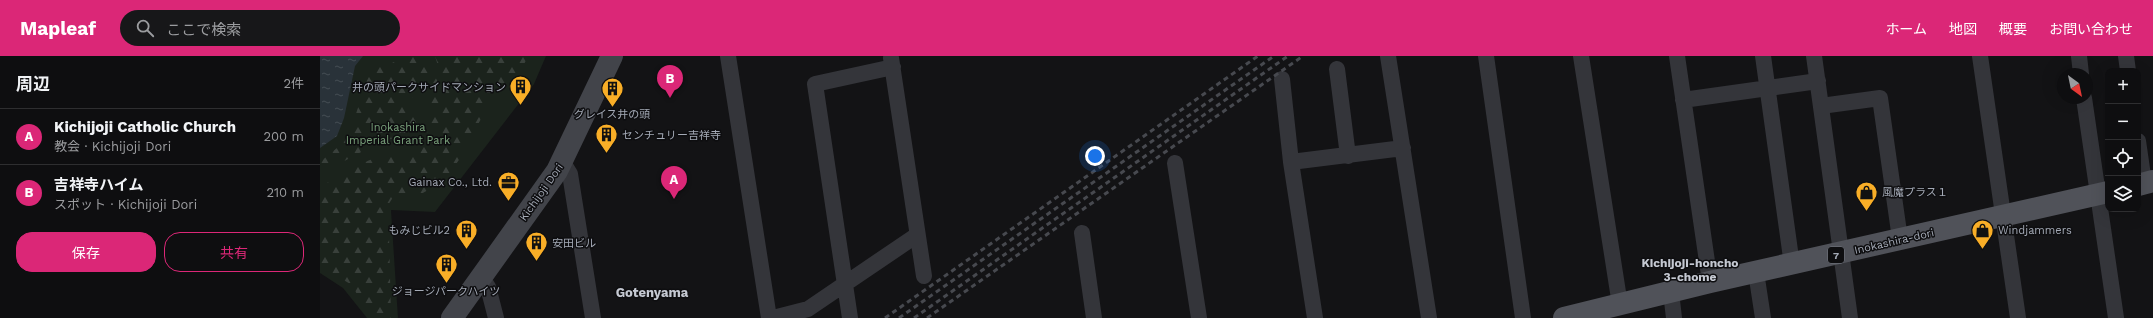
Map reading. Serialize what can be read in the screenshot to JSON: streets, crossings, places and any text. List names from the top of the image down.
{
  "streets": {
    "main road": ["Kichijoji Dori", "Inokashira-dori", "7"]
  },
  "districts": ["Kichijoji-honcho 3-chome", "Gotenyama"],
  "parks": ["Inokashira Imperial Grant Park"],
  "places": {
    "building": [
      "井の頭パークサイドマンション",
      "グレイス井の頭",
      "センチュリー吉祥寺",
      "もみじビル2",
      "安田ビル",
      "ジョージパークハイツ"
    ],
    "office": ["Gainax Co., Ltd."],
    "shop": ["風魔プラス１", "Windjammers"]
  },
  "north": "bottom right",
  "page": {
    "header": "Mapleaf",
    "search": "ここで検索",
    "nav": [
      "ホーム",
      "地図",
      "概要",
      "お問い合わせ"
    ],
    "heading": ["周辺", "2件"],
    "pins": ["B", "A"],
    "map_buttons": ["+", "−"],
    "list": [
      {
        "mark": "A",
        "name": "Kichijoji Catholic Church",
        "note": "教会 · Kichijoji Dori",
        "value": "200 m"
      },
      {
        "mark": "B",
        "name": "吉祥寺ハイム",
        "note": "スポット · Kichijoji Dori",
        "value": "210 m"
      }
    ],
    "buttons": ["保存", "共有"]
  }
}
